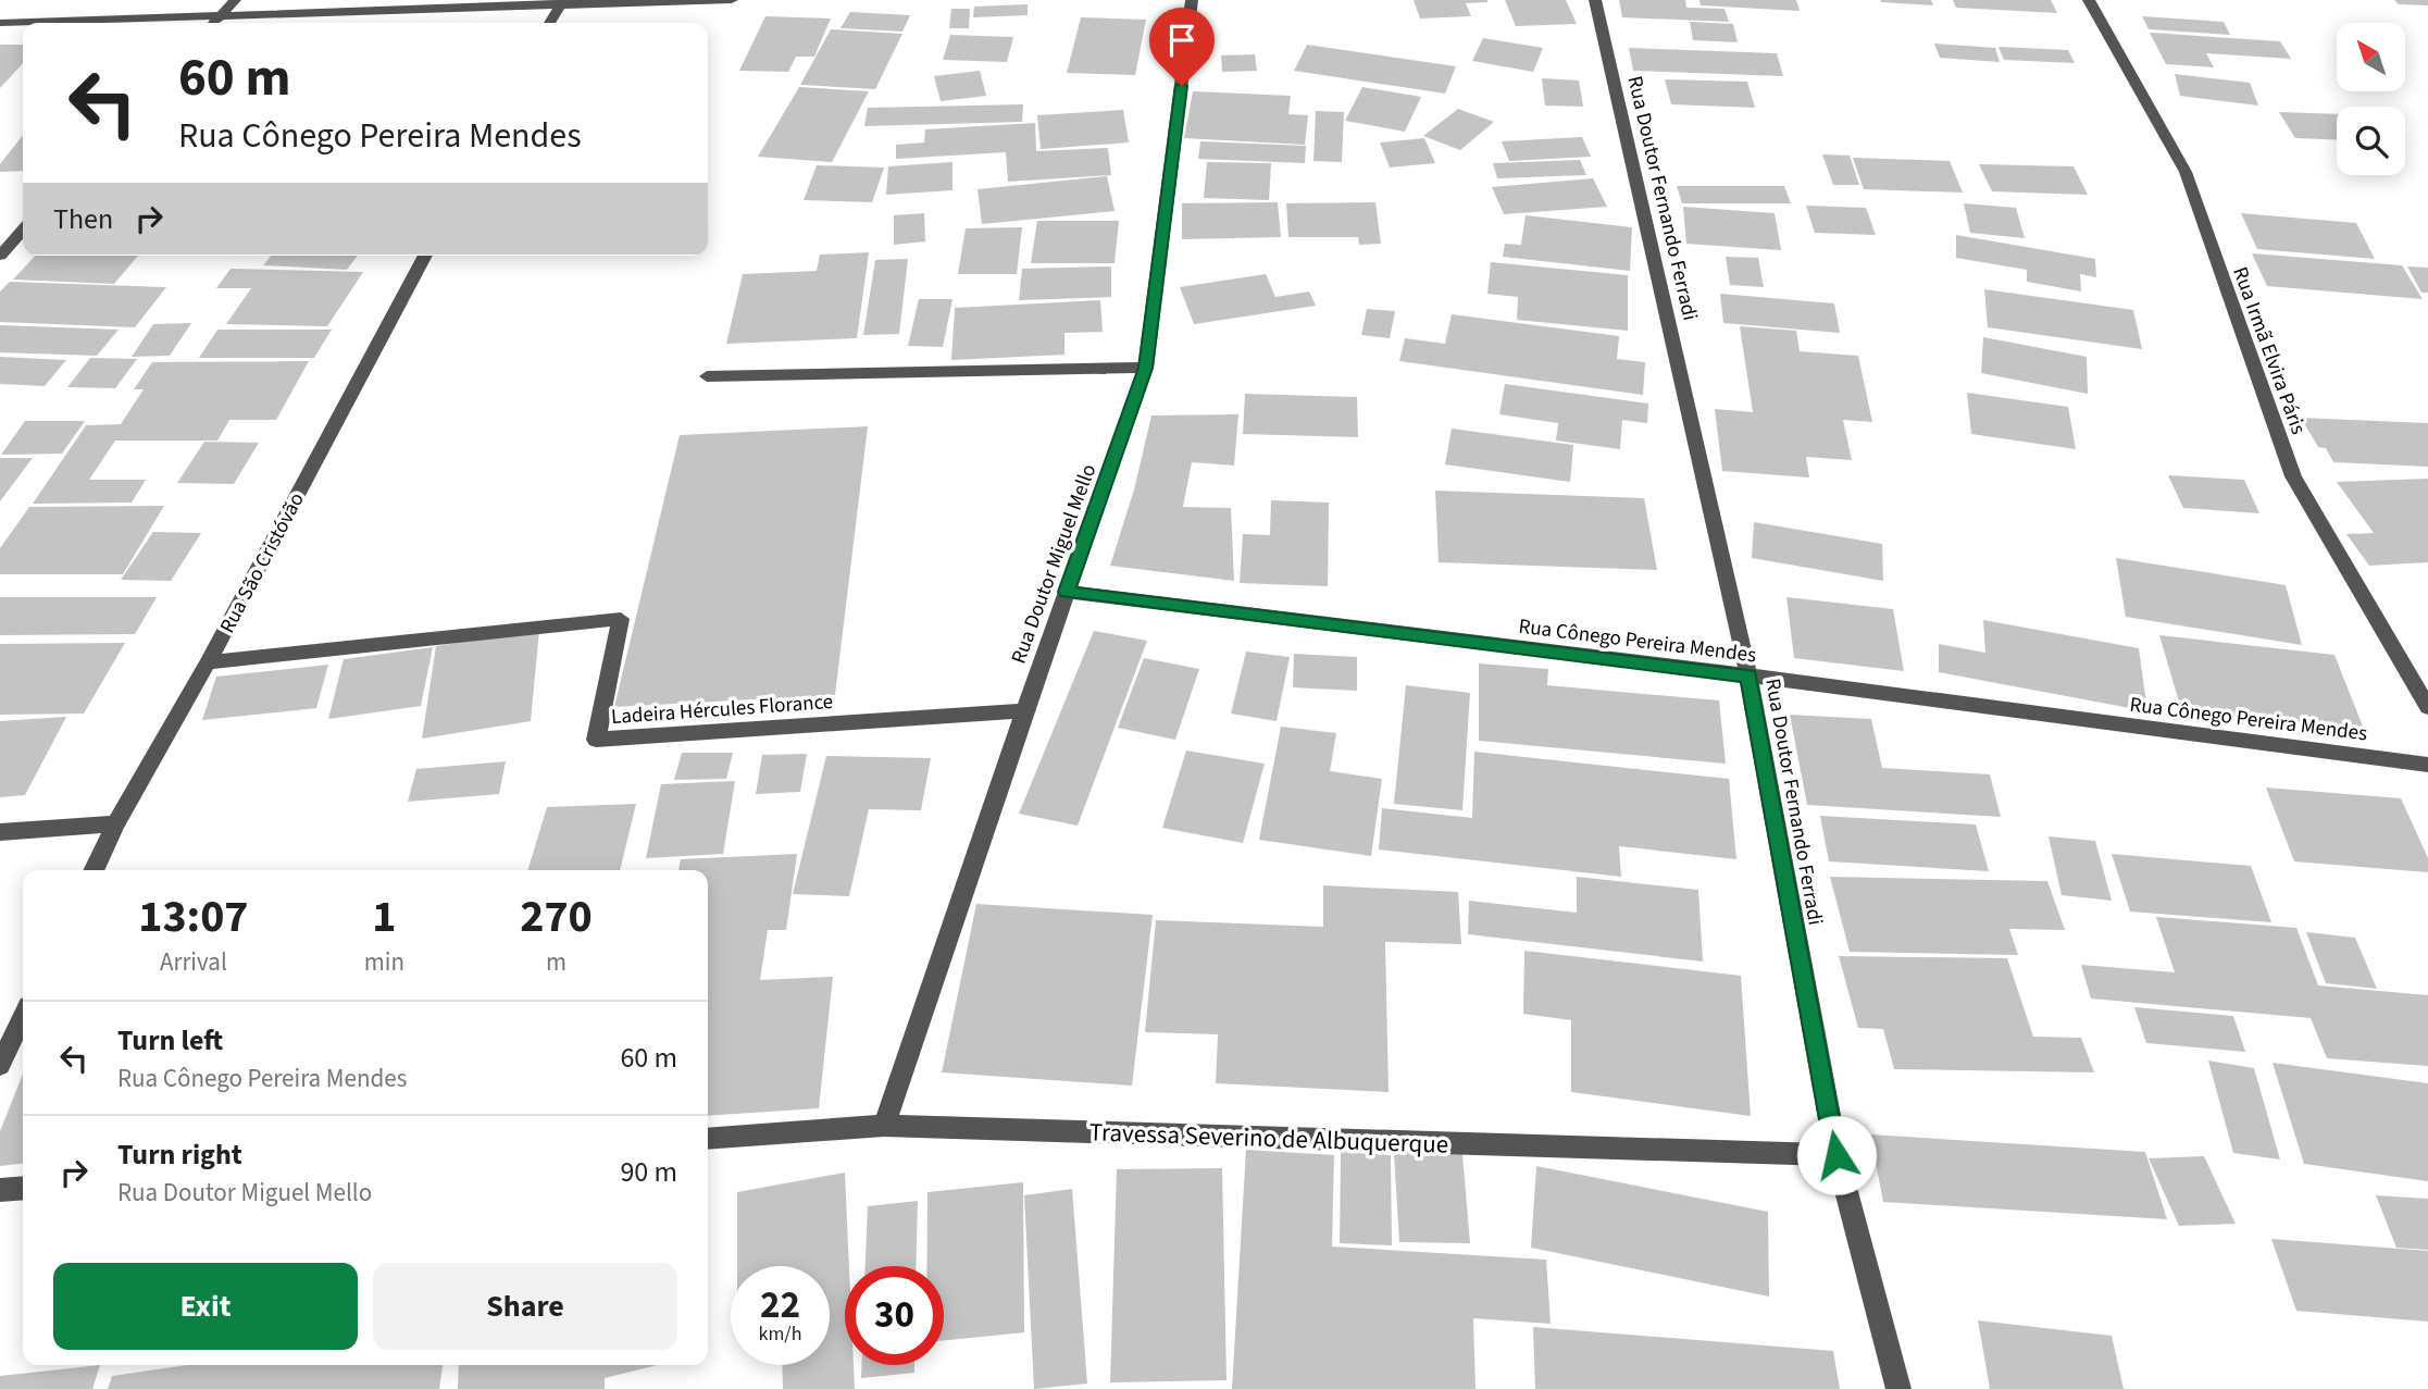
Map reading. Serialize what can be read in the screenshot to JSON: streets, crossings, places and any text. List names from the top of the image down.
{
  "streets": {
    "street": [
      "Rua Doutor Fernando Ferradi",
      "Rua Irmã Elvira Páris",
      "Rua São Cristóvão",
      "Rua Doutor Miguel Mello",
      "Rua Cônego Pereira Mendes",
      "Ladeira Hércules Florance",
      "Travessa Severino de Albuquerque"
    ]
  },
  "crossings": [
    ["Rua Doutor Fernando Ferradi", "Rua Cônego Pereira Mendes"],
    ["Rua Doutor Fernando Ferradi", "Travessa Severino de Albuquerque"],
    ["Rua São Cristóvão", "Ladeira Hércules Florance"],
    ["Rua Doutor Miguel Mello", "Rua Cônego Pereira Mendes"],
    ["Rua Doutor Miguel Mello", "Ladeira Hércules Florance"],
    ["Rua Doutor Miguel Mello", "Travessa Severino de Albuquerque"]
  ],
  "north": "top left",
  "page": {
    "turn": ["60 m", "Rua Cônego Pereira Mendes"],
    "then": "Then",
    "eta": [
      "13:07",
      "Arrival",
      "1",
      "min",
      "270",
      "m"
    ],
    "list": [
      {
        "name": "Turn left",
        "note": "Rua Cônego Pereira Mendes",
        "value": "60 m"
      },
      {
        "name": "Turn right",
        "note": "Rua Doutor Miguel Mello",
        "value": "90 m"
      }
    ],
    "buttons": ["Exit", "Share"],
    "speed": "22 km/h",
    "limit": "30"
  }
}
